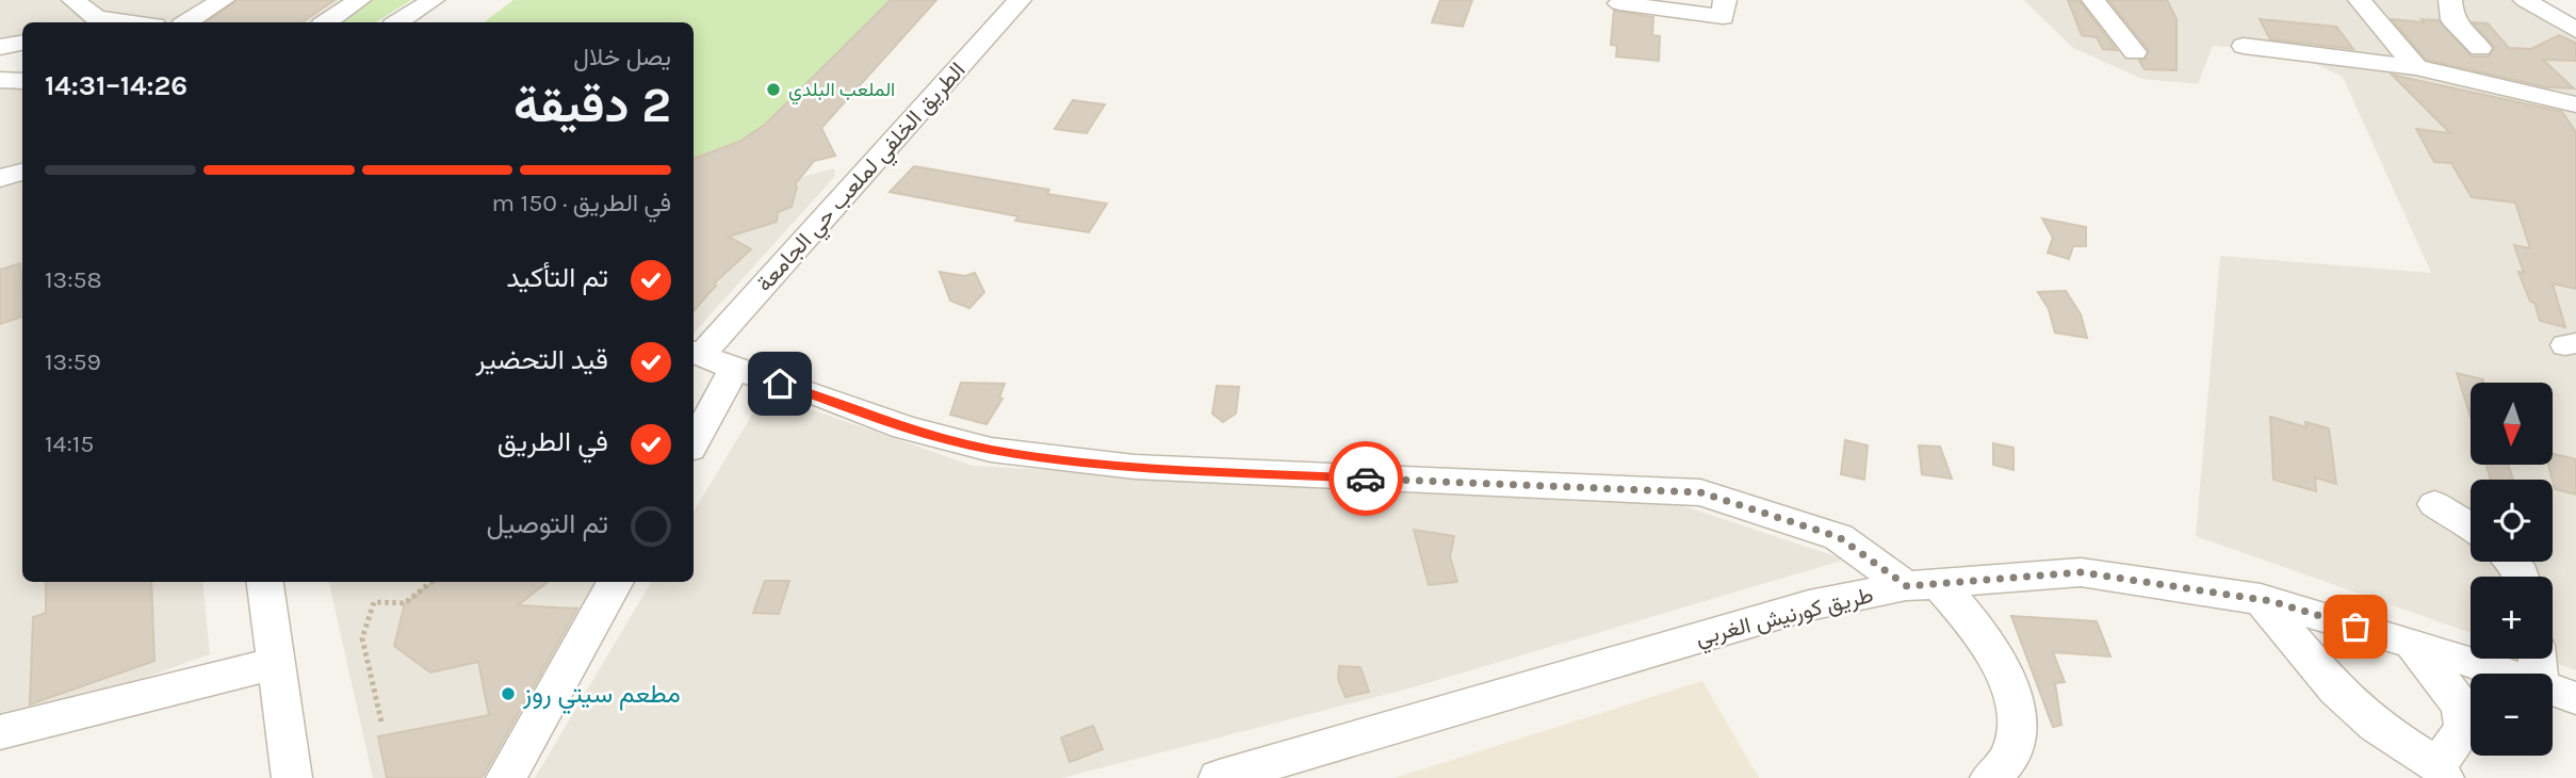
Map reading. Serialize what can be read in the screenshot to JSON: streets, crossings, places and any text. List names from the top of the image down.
{
  "streets": {
    "street": ["الطريق الخلفي لملعب حي الجامعة", "طريق كورنيش الغربي"]
  },
  "places": ["الملعب البلدي", "مطعم سيتي روز"],
  "north": "bottom",
  "page": {
    "heading": ["2 دقيقة", "يصل خلال", "14:26–14:31"],
    "bar": "في الطريق · 150 m",
    "list": [
      ["تم التأكيد", "13:58"],
      ["قيد التحضير", "13:59"],
      ["في الطريق", "14:15"],
      "تم التوصيل"
    ],
    "map_buttons": ["+", "−"]
  }
}
